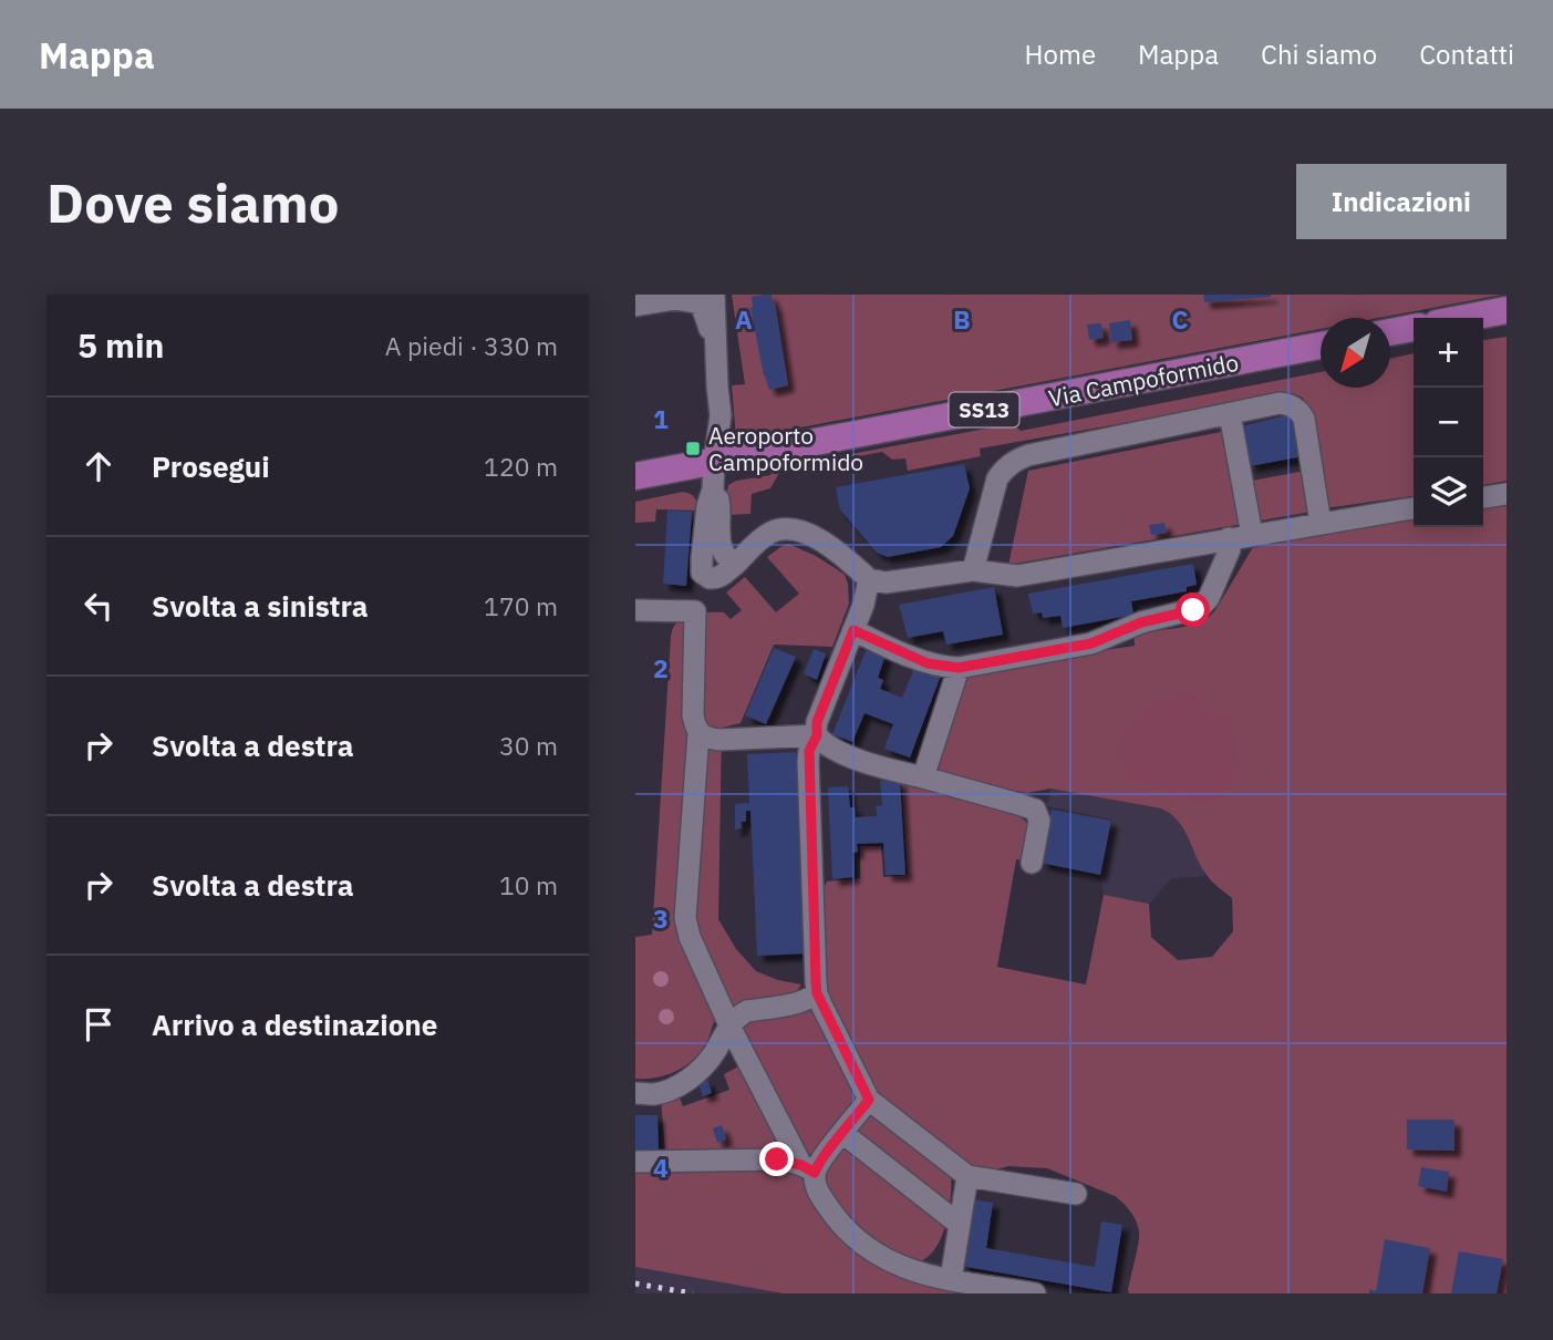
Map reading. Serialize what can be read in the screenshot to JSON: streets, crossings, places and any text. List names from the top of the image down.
{
  "streets": {
    "main road": ["Via Campoformido", "SS13"]
  },
  "places": {
    "transit": ["Aeroporto Campoformido"]
  },
  "north": "bottom left",
  "page": {
    "header": "Mappa",
    "nav": [
      "Home",
      "Mappa",
      "Chi siamo",
      "Contatti"
    ],
    "buttons": "Indicazioni",
    "title": "Dove siamo",
    "heading": ["5 min", "A piedi · 330 m"],
    "map_buttons": ["+", "−"],
    "list": [
      ["Prosegui", "120 m"],
      ["Svolta a sinistra", "170 m"],
      ["Svolta a destra", "30 m"],
      ["Svolta a destra", "10 m"],
      "Arrivo a destinazione"
    ]
  },
  "grid": {
    "columns": ["A", "B", "C"],
    "rows": [
      "1",
      "2",
      "3",
      "4"
    ]
  }
}
